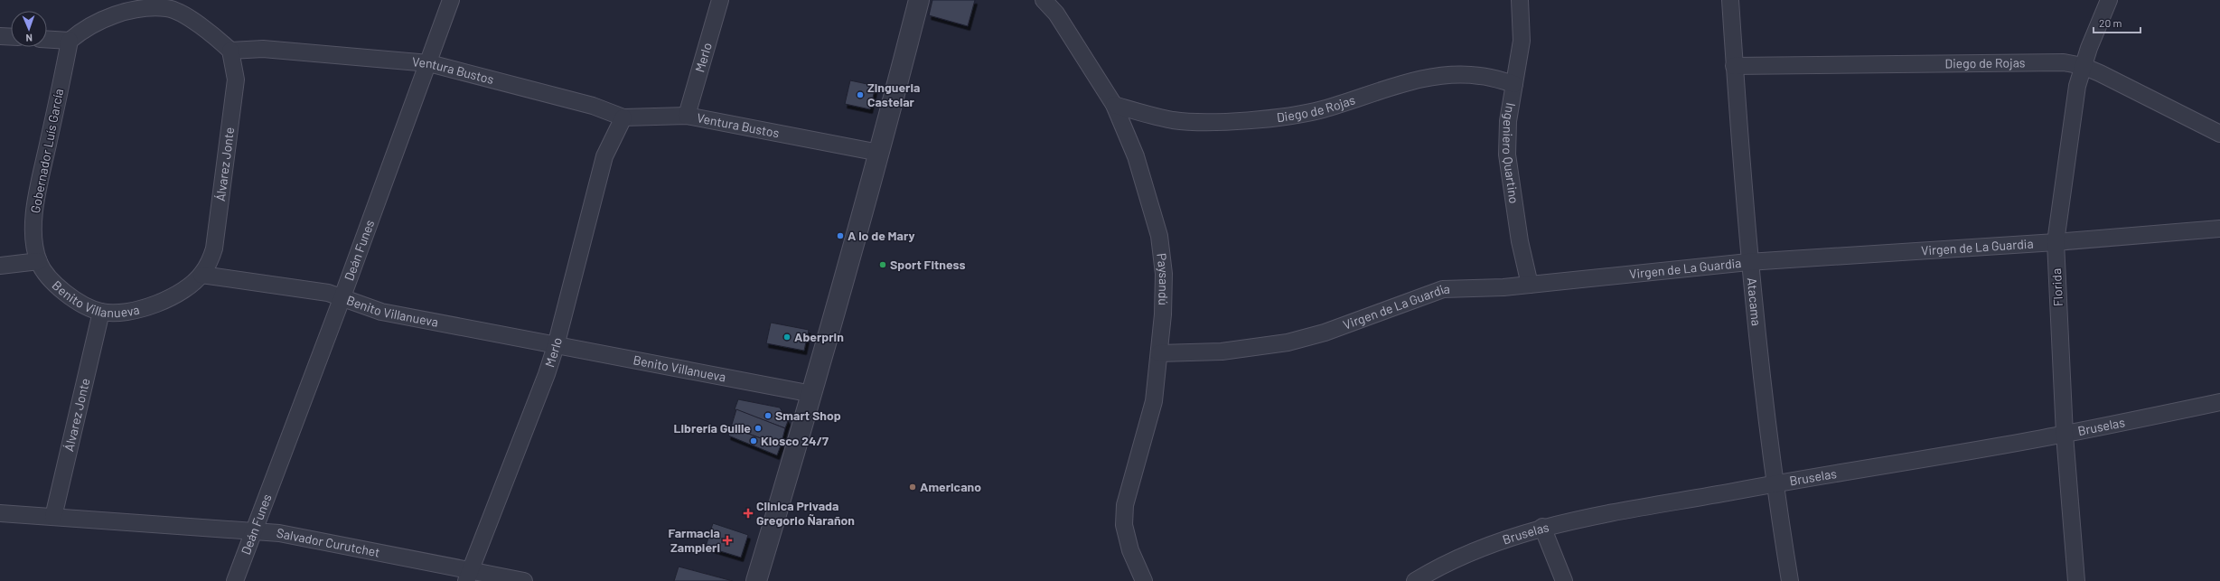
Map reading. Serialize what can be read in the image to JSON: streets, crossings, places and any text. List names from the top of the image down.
{
  "streets": {
    "street": [
      "Merlo",
      "Diego de Rojas",
      "Ventura Bustos",
      "Gobernador Luís García",
      "Ingeniero Quartino",
      "Álvarez Jonte",
      "Virgen de La Guardia",
      "Deán Funes",
      "Paysandú",
      "Florida",
      "Benito Villanueva",
      "Atacama",
      "Bruselas",
      "Salvador Curutchet"
    ]
  },
  "crossings": [
    ["Merlo", "Ventura Bustos"],
    ["Merlo", "Benito Villanueva"],
    ["Merlo", "Salvador Curutchet"],
    ["Diego de Rojas", "Ingeniero Quartino"],
    ["Diego de Rojas", "Paysandú"],
    ["Diego de Rojas", "Florida"],
    ["Diego de Rojas", "Atacama"],
    ["Ventura Bustos", "Álvarez Jonte"],
    ["Ventura Bustos", "Deán Funes"],
    ["Gobernador Luís García", "Benito Villanueva"],
    ["Ingeniero Quartino", "Virgen de La Guardia"],
    ["Álvarez Jonte", "Benito Villanueva"],
    ["Álvarez Jonte", "Salvador Curutchet"],
    ["Virgen de La Guardia", "Paysandú"],
    ["Virgen de La Guardia", "Florida"],
    ["Virgen de La Guardia", "Atacama"],
    ["Deán Funes", "Benito Villanueva"],
    ["Deán Funes", "Salvador Curutchet"],
    ["Florida", "Bruselas"],
    ["Atacama", "Bruselas"]
  ],
  "places": {
    "other": [
      "Zingueria Castelar",
      "A lo de Mary",
      "Sport Fitness",
      "Aberprin",
      "Smart Shop",
      "Librería Guille",
      "Kiosco 24/7",
      "Americano"
    ],
    "health": ["Clinica Privada Gregorio Ñarañon", "Farmacia Zampieri"]
  },
  "scale_bar": "20 m",
  "north": "bottom"
}
